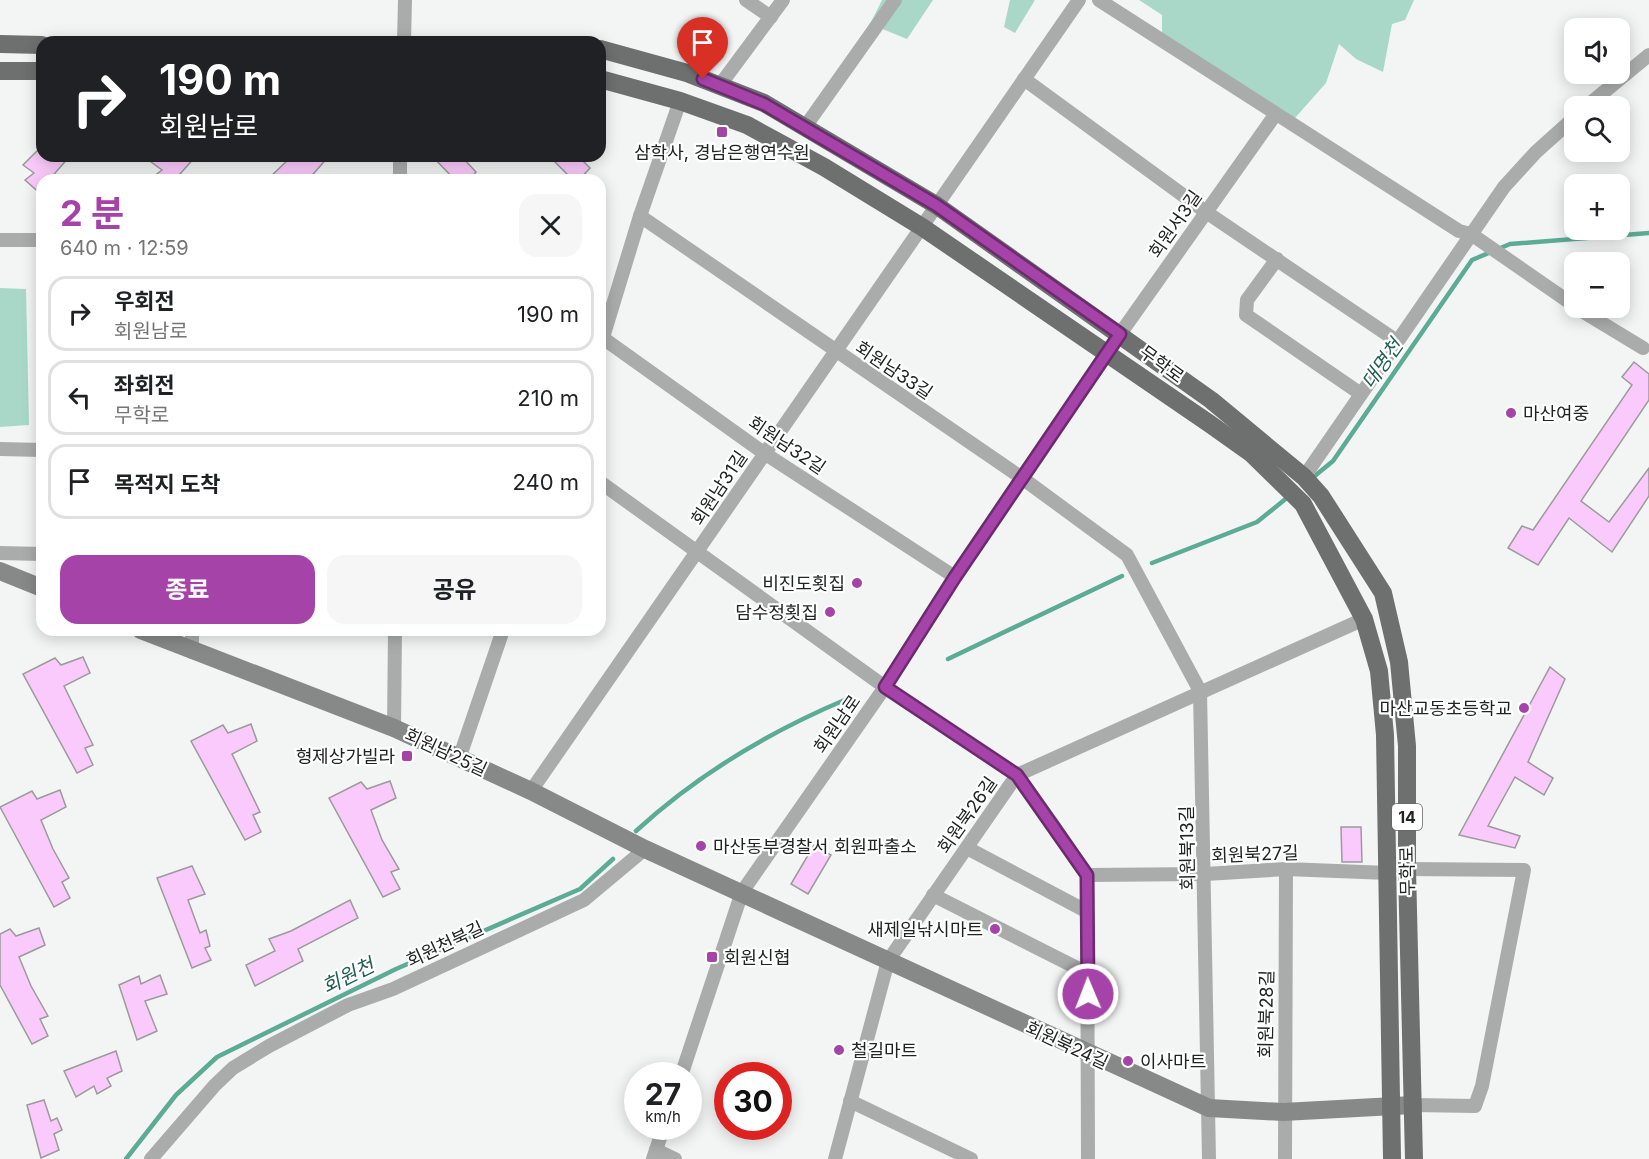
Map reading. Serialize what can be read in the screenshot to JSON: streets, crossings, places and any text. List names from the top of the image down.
{
  "streets": {
    "main road": [
      "무학로",
      "회원남25길",
      "14",
      "회원북24길"
    ],
    "street": [
      "회원서3길",
      "회원남33길",
      "회원남32길",
      "회원남31길",
      "회원남로",
      "회원북26길",
      "회원북13길",
      "회원북27길",
      "회원천북길",
      "회원북28길"
    ]
  },
  "crossings": [
    ["회원서3길", "무학로"],
    ["회원서3길", "회원남로"],
    ["무학로", "회원남31길"],
    ["무학로", "회원남로"],
    ["무학로", "회원북26길"],
    ["무학로", "회원북27길"],
    ["무학로", "회원북24길"],
    ["회원남33길", "회원남31길"],
    ["회원남33길", "회원남로"],
    ["회원남33길", "회원북13길"],
    ["회원남32길", "회원남31길"],
    ["회원남32길", "회원남로"],
    ["회원남31길", "회원남25길"],
    ["회원남로", "회원남25길"],
    ["회원남로", "회원북24길"],
    ["회원남25길", "회원천북길"],
    ["회원남25길", "회원북24길"],
    ["회원북26길", "회원북13길"],
    ["회원북26길", "회원북24길"],
    ["회원북13길", "회원북27길"],
    ["회원북13길", "회원북24길"],
    ["회원북27길", "회원북28길"],
    ["회원북28길", "회원북24길"]
  ],
  "water": ["대명천", "회원천"],
  "places": {
    "transit": ["삼학사, 경남은행연수원", "형제상가빌라", "회원신협"],
    "other": [
      "마산여중",
      "비진도횟집",
      "담수정횟집",
      "마산교동초등학교",
      "마산동부경찰서 회원파출소",
      "새제일낚시마트",
      "철길마트",
      "이사마트"
    ]
  },
  "page": {
    "map_buttons": ["+", "−"],
    "turn": ["190 m", "회원남로"],
    "heading": ["2 분", "640 m · 12:59"],
    "list": [
      {
        "name": "우회전",
        "note": "회원남로",
        "value": "190 m"
      },
      {
        "name": "좌회전",
        "note": "무학로",
        "value": "210 m"
      },
      {
        "name": "목적지 도착",
        "value": "240 m"
      }
    ],
    "buttons": ["종료", "공유"],
    "speed": "27 km/h",
    "limit": "30"
  }
}
